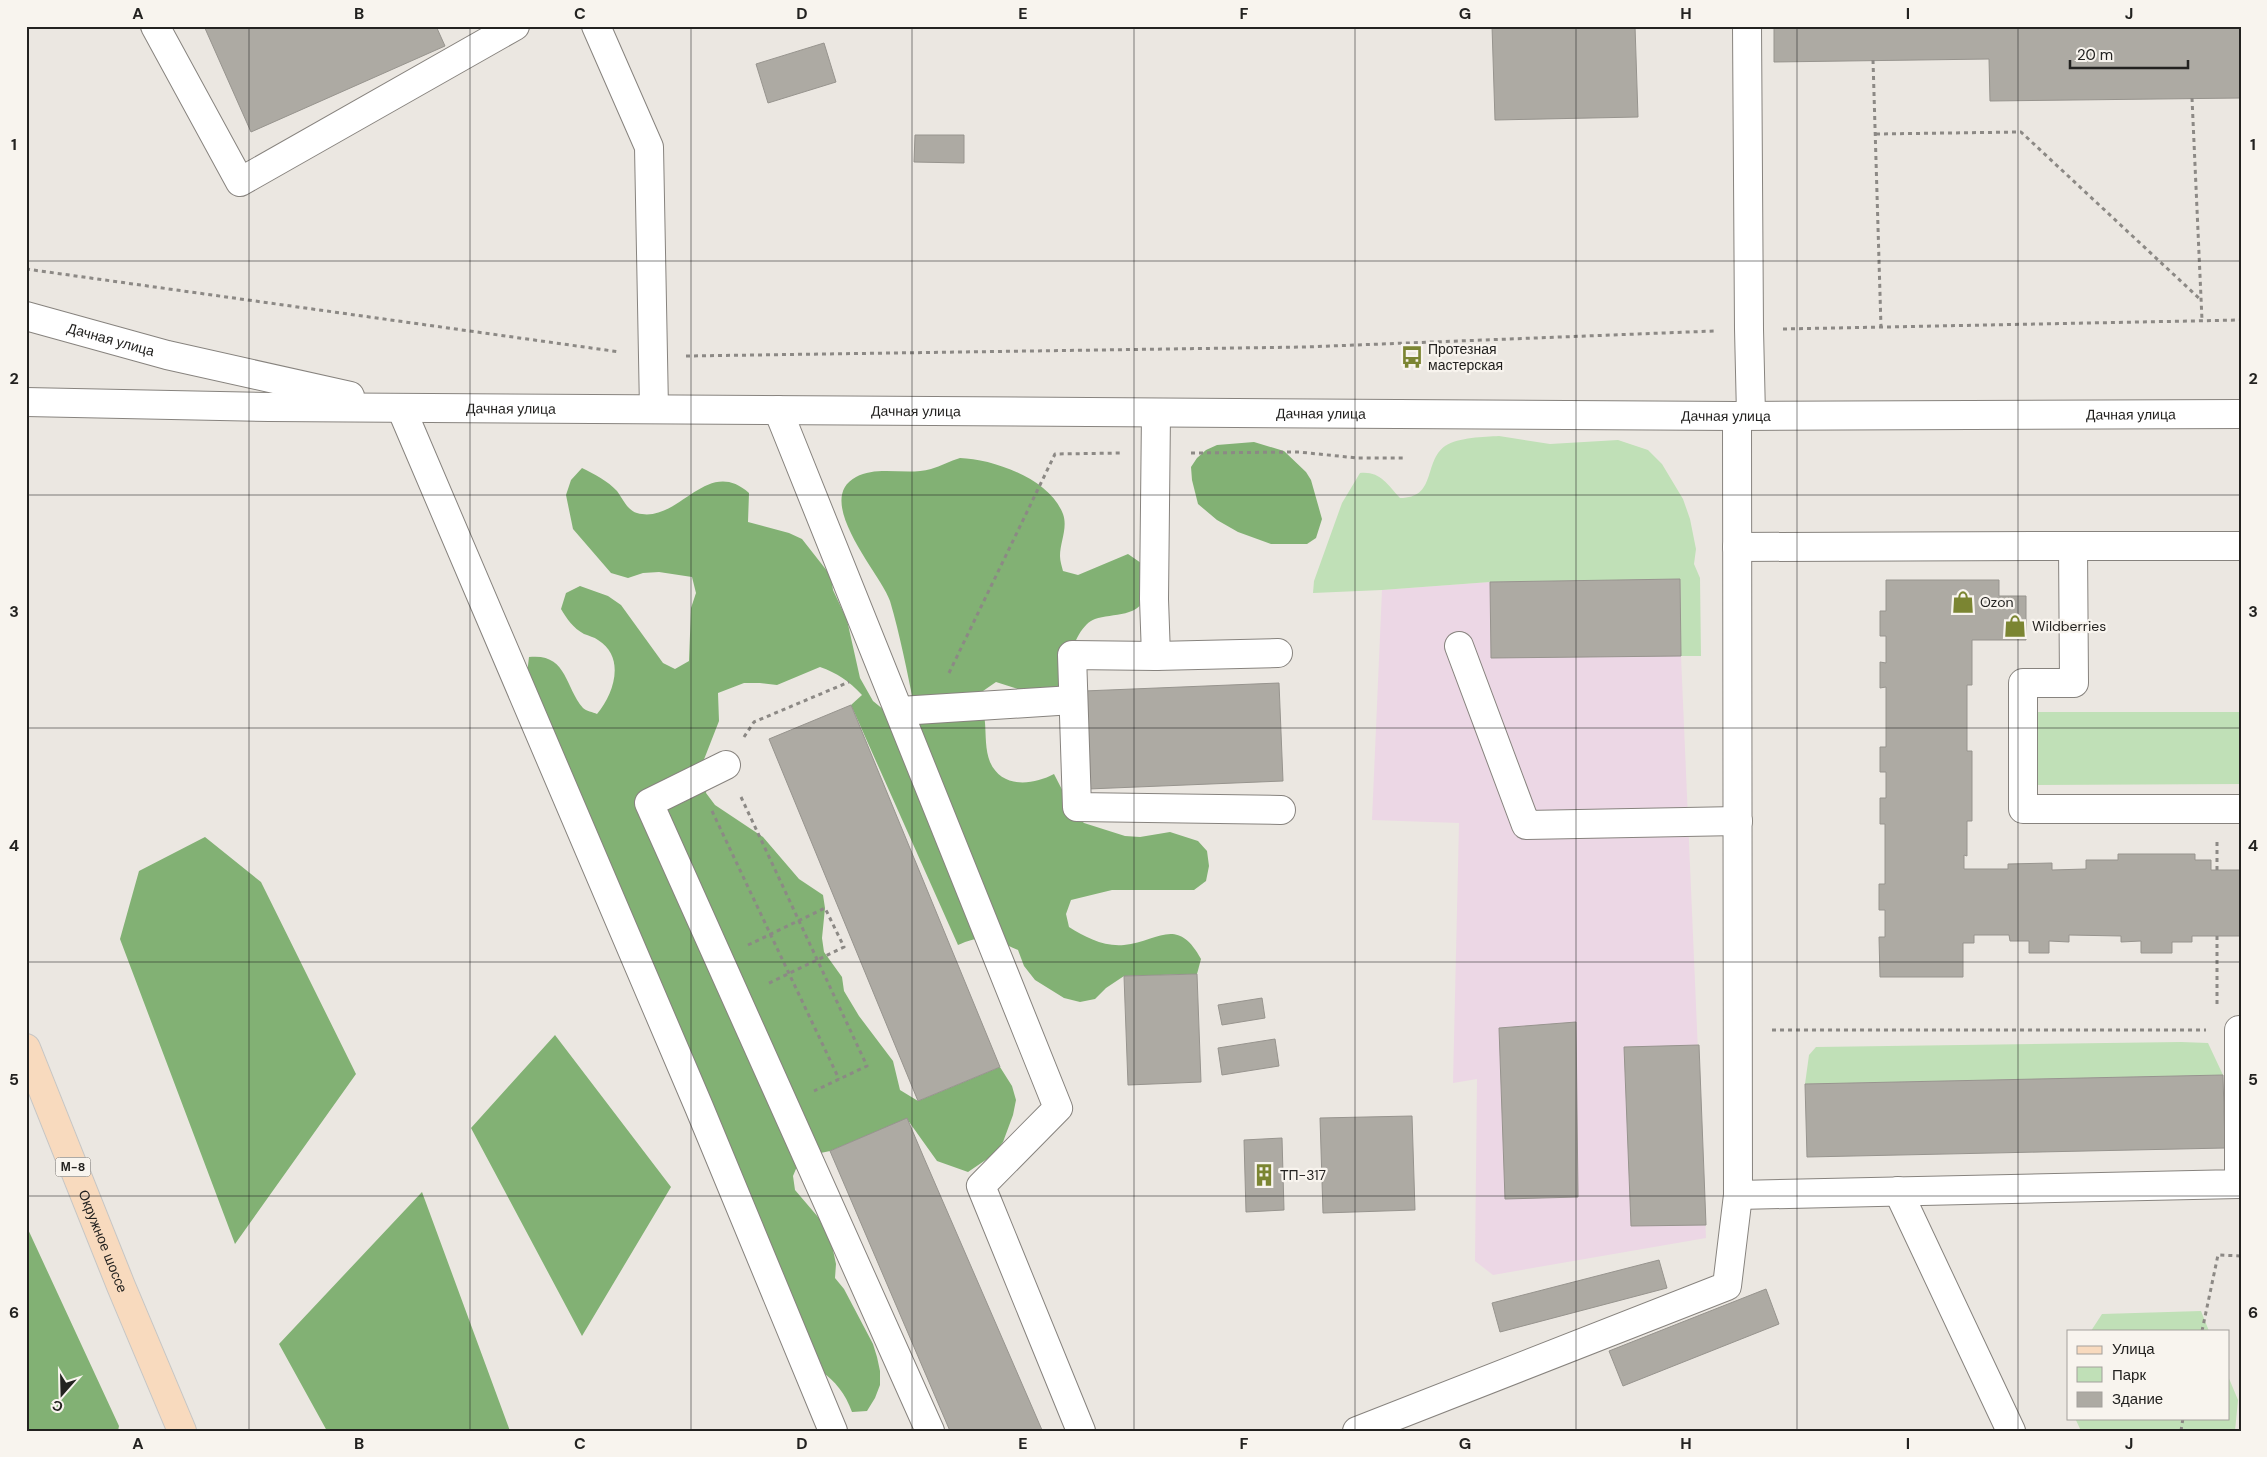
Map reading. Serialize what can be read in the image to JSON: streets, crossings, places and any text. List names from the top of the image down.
{
  "streets": {
    "main road": ["М-8", "Окружное шоссе"],
    "street": ["Дачная улица"]
  },
  "places": {
    "bus stop": ["Протезная мастерская"],
    "shop": ["Ozon", "Wildberries"],
    "building": ["ТП-317"]
  },
  "legend": ["Улица", "Парк", "Здание"],
  "scale_bar": "20 m",
  "north": "bottom",
  "grid": {
    "columns": [
      "A",
      "B",
      "C",
      "D",
      "E",
      "F",
      "G",
      "H",
      "I",
      "J"
    ],
    "rows": [
      "1",
      "2",
      "3",
      "4",
      "5",
      "6"
    ]
  }
}
